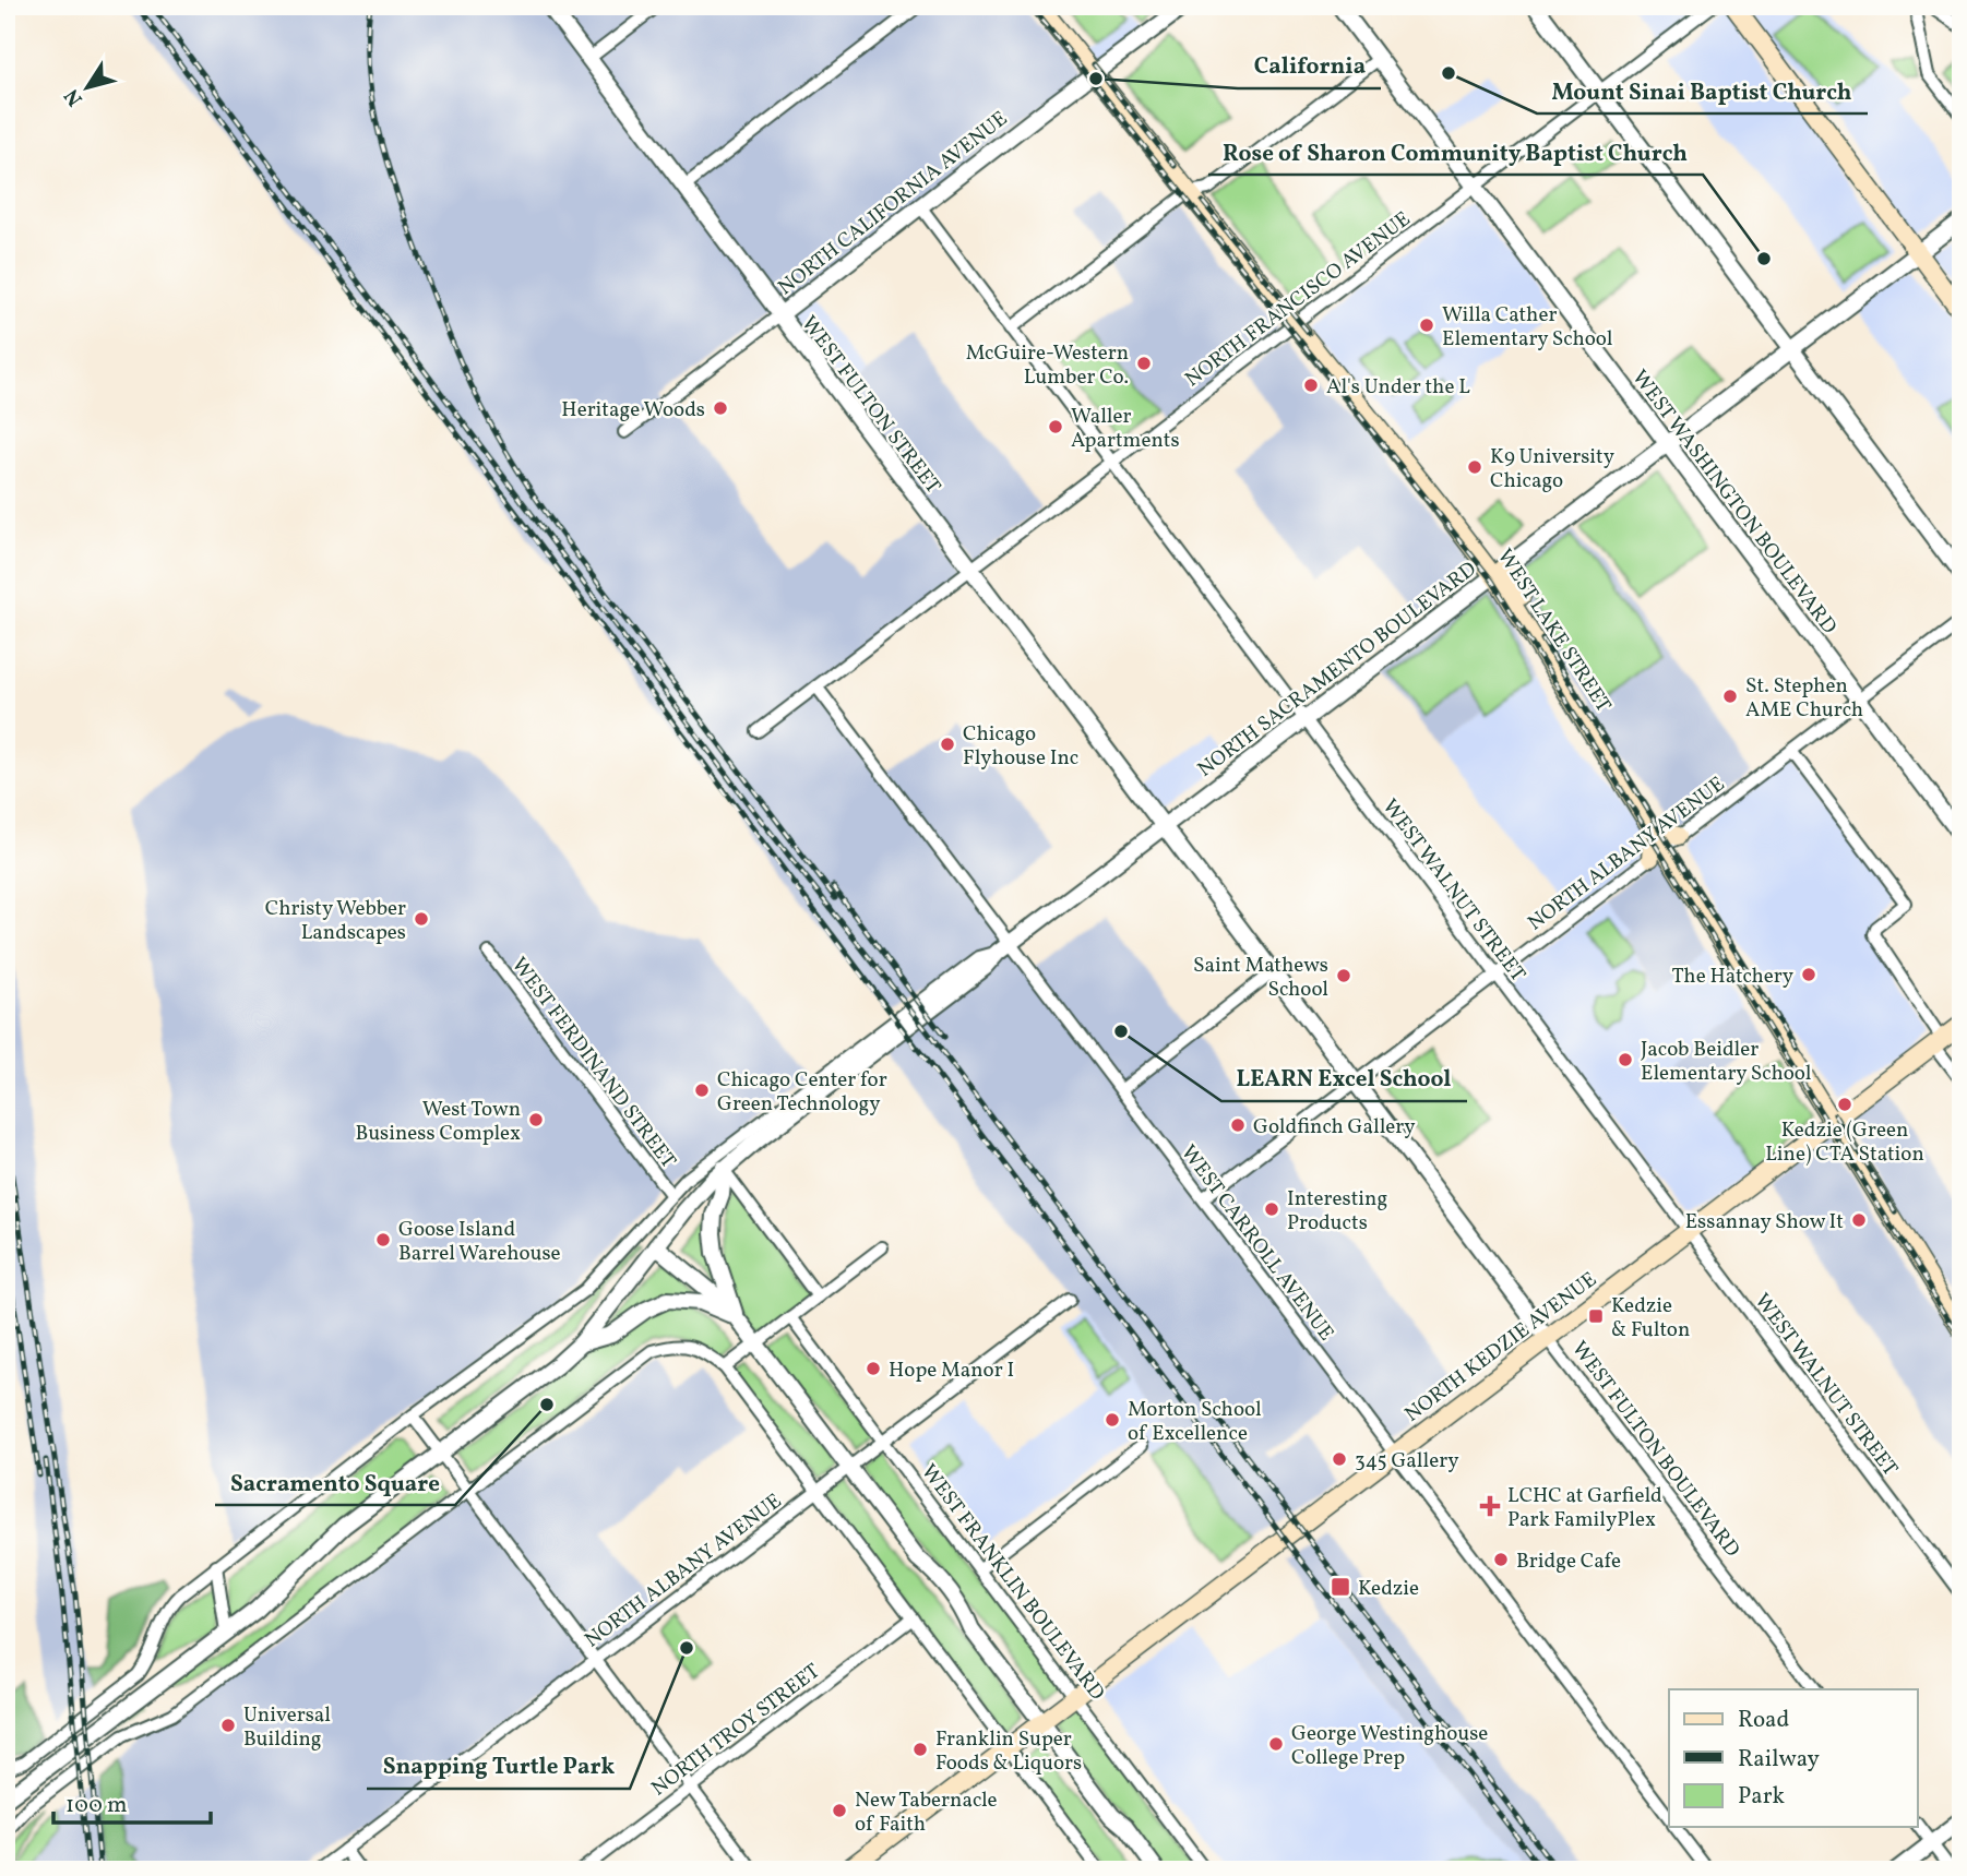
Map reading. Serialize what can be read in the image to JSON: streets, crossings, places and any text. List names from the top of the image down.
{
  "streets": {
    "main road": ["WEST LAKE STREET", "NORTH KEDZIE AVENUE"],
    "street": [
      "NORTH CALIFORNIA AVENUE",
      "NORTH FRANCISCO AVENUE",
      "WEST FULTON STREET",
      "WEST WASHINGTON BOULEVARD",
      "NORTH SACRAMENTO BOULEVARD",
      "NORTH ALBANY AVENUE",
      "WEST WALNUT STREET",
      "WEST FERDINAND STREET",
      "WEST CARROLL AVENUE",
      "WEST FULTON BOULEVARD",
      "WEST FRANKLIN BOULEVARD",
      "NORTH TROY STREET"
    ]
  },
  "crossings": [
    ["NORTH CALIFORNIA AVENUE", "WEST FULTON STREET"],
    ["NORTH CALIFORNIA AVENUE", "WEST LAKE STREET"],
    ["NORTH CALIFORNIA AVENUE", "WEST WALNUT STREET"],
    ["NORTH FRANCISCO AVENUE", "WEST FULTON STREET"],
    ["NORTH FRANCISCO AVENUE", "WEST WASHINGTON BOULEVARD"],
    ["NORTH FRANCISCO AVENUE", "WEST LAKE STREET"],
    ["NORTH FRANCISCO AVENUE", "WEST WALNUT STREET"],
    ["NORTH FRANCISCO AVENUE", "WEST CARROLL AVENUE"],
    ["WEST FULTON STREET", "NORTH SACRAMENTO BOULEVARD"],
    ["WEST FULTON STREET", "WEST FULTON BOULEVARD"],
    ["WEST WASHINGTON BOULEVARD", "NORTH SACRAMENTO BOULEVARD"],
    ["WEST WASHINGTON BOULEVARD", "NORTH ALBANY AVENUE"],
    ["WEST LAKE STREET", "NORTH SACRAMENTO BOULEVARD"],
    ["WEST LAKE STREET", "NORTH ALBANY AVENUE"],
    ["WEST LAKE STREET", "NORTH KEDZIE AVENUE"],
    ["NORTH SACRAMENTO BOULEVARD", "WEST WALNUT STREET"],
    ["NORTH SACRAMENTO BOULEVARD", "WEST FERDINAND STREET"],
    ["NORTH SACRAMENTO BOULEVARD", "WEST CARROLL AVENUE"],
    ["NORTH SACRAMENTO BOULEVARD", "WEST FULTON BOULEVARD"],
    ["NORTH ALBANY AVENUE", "WEST WALNUT STREET"],
    ["NORTH ALBANY AVENUE", "WEST CARROLL AVENUE"],
    ["NORTH ALBANY AVENUE", "WEST FULTON BOULEVARD"],
    ["NORTH ALBANY AVENUE", "WEST FRANKLIN BOULEVARD"],
    ["WEST WALNUT STREET", "NORTH KEDZIE AVENUE"],
    ["WEST CARROLL AVENUE", "NORTH KEDZIE AVENUE"],
    ["NORTH KEDZIE AVENUE", "WEST FULTON BOULEVARD"],
    ["NORTH KEDZIE AVENUE", "WEST FRANKLIN BOULEVARD"]
  ],
  "places": {
    "other": [
      "Mount Sinai Baptist Church",
      "California",
      "Rose of Sharon Community Baptist Church",
      "Willa Cather Elementary School",
      "McGuire-Western Lumber Co.",
      "Al's Under the L",
      "Heritage Woods",
      "Waller Apartments",
      "K9 University Chicago",
      "St. Stephen AME Church",
      "Chicago Flyhouse Inc",
      "Christy Webber Landscapes",
      "The Hatchery",
      "Saint Mathews School",
      "LEARN Excel School",
      "Jacob Beidler Elementary School",
      "Chicago Center for Green Technology",
      "Kedzie (Green Line) CTA Station",
      "West Town Business Complex",
      "Goldfinch Gallery",
      "Interesting Products",
      "Essannay Show It",
      "Goose Island Barrel Warehouse",
      "Hope Manor I",
      "Sacramento Square",
      "Morton School of Excellence",
      "345 Gallery",
      "Bridge Cafe",
      "Snapping Turtle Park",
      "Universal Building",
      "George Westinghouse College Prep",
      "Franklin Super Foods & Liquors",
      "New Tabernacle of Faith"
    ],
    "transit": ["Kedzie & Fulton", "Kedzie"],
    "health": ["LCHC at Garfield Park FamilyPlex"]
  },
  "legend": ["Road", "Railway", "Park"],
  "scale_bar": "100 m",
  "north": "bottom left"
}
